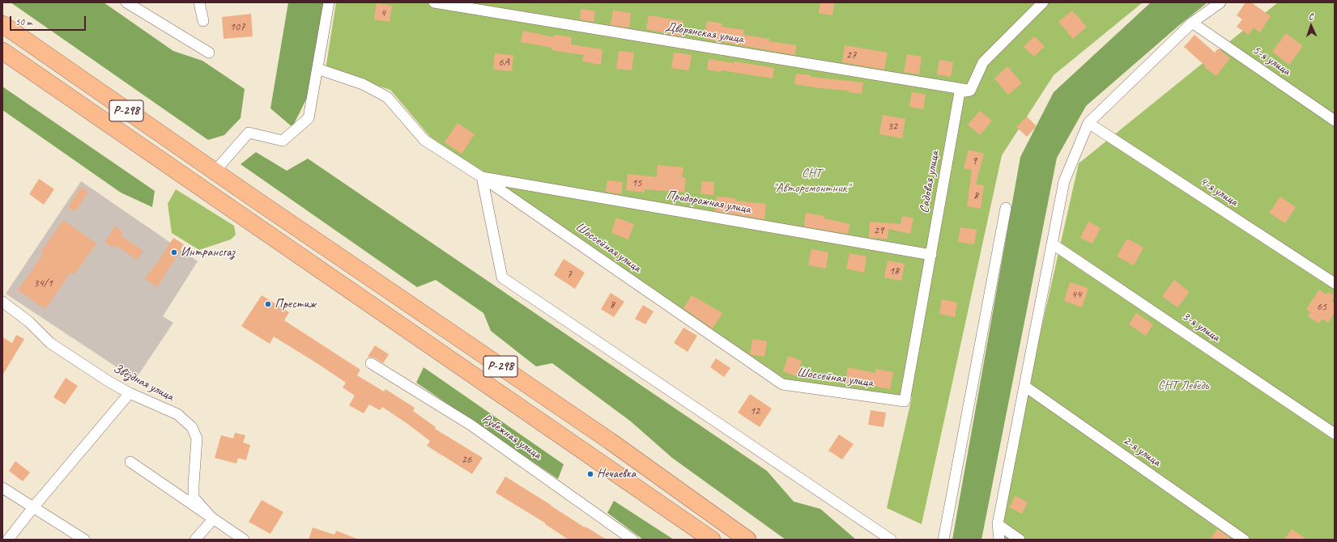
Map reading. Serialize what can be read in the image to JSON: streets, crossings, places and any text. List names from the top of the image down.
{
  "streets": {
    "highway": ["Р-298"],
    "street": [
      "Дворянская улица",
      "5-я улица",
      "Садовая улица",
      "4-я улица",
      "Придорожная улица",
      "Шоссейная улица",
      "3-я улица",
      "Звёздная улица",
      "Рубежная улица",
      "2-я улица"
    ]
  },
  "crossings": [
    ["Дворянская улица", "Садовая улица"],
    ["Садовая улица", "Придорожная улица"],
    ["Садовая улица", "Шоссейная улица"],
    ["Придорожная улица", "Шоссейная улица"]
  ],
  "parks": ["СНТ \"Авторемонтник\"", "СНТ Лебедь"],
  "places": ["Интрансгаз", "Престиж", "Нечаевка"],
  "house_numbers": [
    "4",
    "107",
    "27",
    "6А",
    "32",
    "9",
    "15",
    "8",
    "29",
    "18",
    "7",
    "34/1",
    "44",
    "8",
    "65",
    "12",
    "26"
  ],
  "scale_bar": "50 m",
  "north": "top"
}
